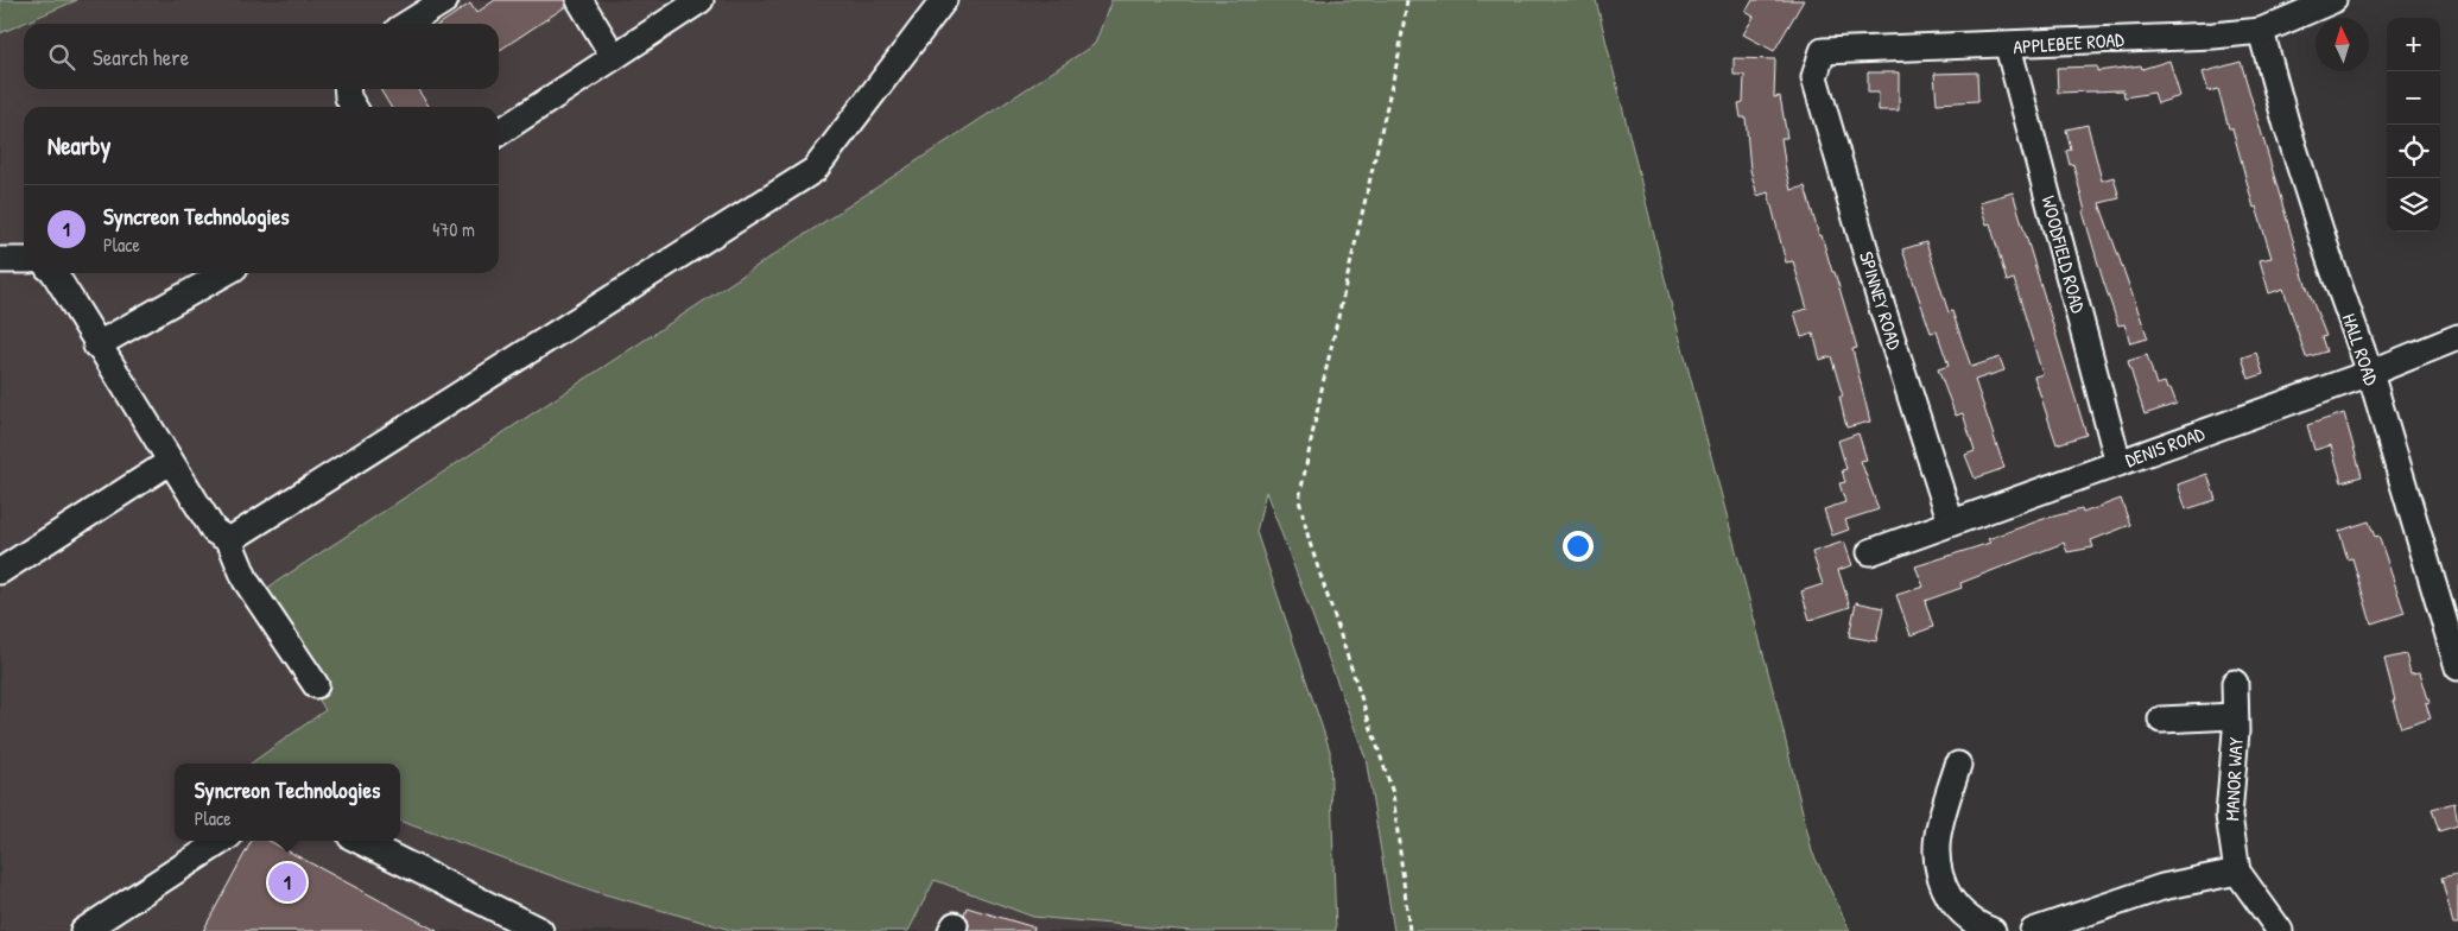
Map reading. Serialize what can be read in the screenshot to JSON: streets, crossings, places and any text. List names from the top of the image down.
{
  "streets": {
    "street": [
      "APPLEBEE ROAD",
      "WOODFIELD ROAD",
      "SPINNEY ROAD",
      "HALL ROAD",
      "DENIS ROAD",
      "MANOR WAY"
    ]
  },
  "crossings": [
    ["APPLEBEE ROAD", "WOODFIELD ROAD"],
    ["APPLEBEE ROAD", "SPINNEY ROAD"],
    ["APPLEBEE ROAD", "HALL ROAD"],
    ["WOODFIELD ROAD", "DENIS ROAD"],
    ["SPINNEY ROAD", "DENIS ROAD"],
    ["HALL ROAD", "DENIS ROAD"]
  ],
  "north": "top",
  "page": {
    "map_buttons": ["+", "−"],
    "search": "Search here",
    "heading": "Nearby",
    "list": [
      {
        "mark": "1",
        "name": "Syncreon Technologies",
        "note": "Place",
        "value": "470 m"
      }
    ],
    "popup": ["Syncreon Technologies", "Place"],
    "pins": "1"
  }
}
